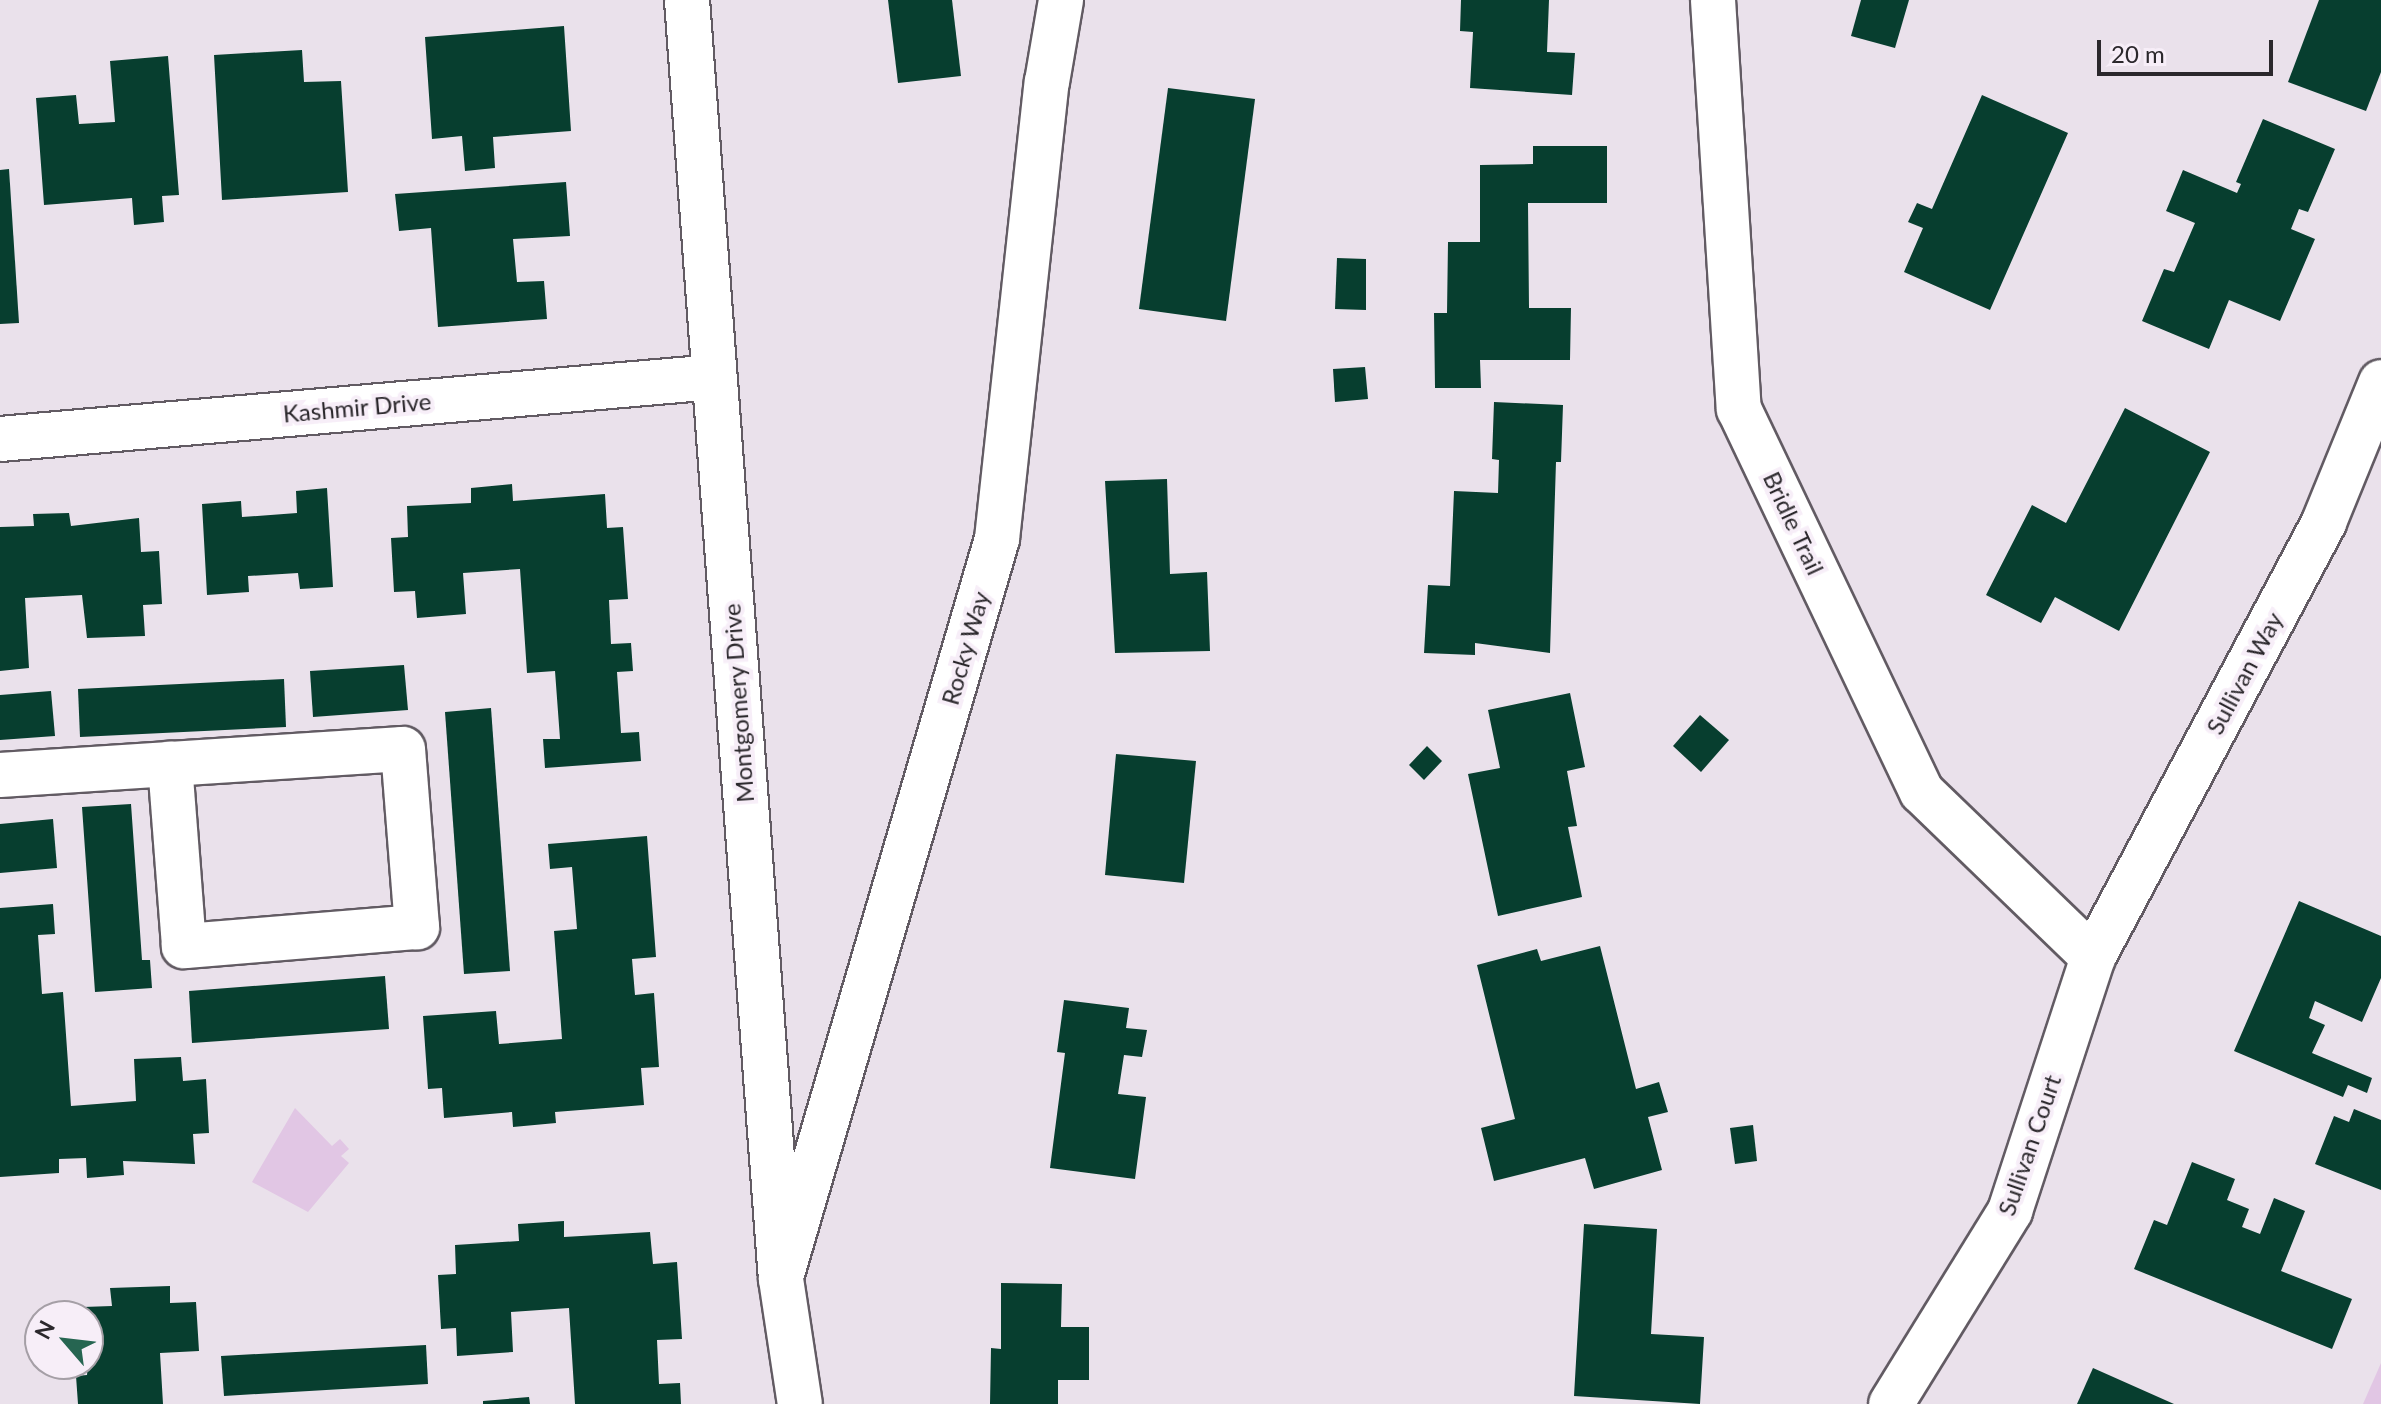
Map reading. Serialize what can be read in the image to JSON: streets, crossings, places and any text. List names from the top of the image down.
{
  "streets": {
    "street": [
      "Kashmir Drive",
      "Bridle Trail",
      "Rocky Way",
      "Sullivan Way",
      "Montgomery Drive",
      "Sullivan Court"
    ]
  },
  "crossings": [
    ["Kashmir Drive", "Montgomery Drive"],
    ["Bridle Trail", "Sullivan Way"],
    ["Bridle Trail", "Sullivan Court"],
    ["Rocky Way", "Montgomery Drive"],
    ["Sullivan Way", "Sullivan Court"]
  ],
  "scale_bar": "20 m",
  "north": "top left"
}
